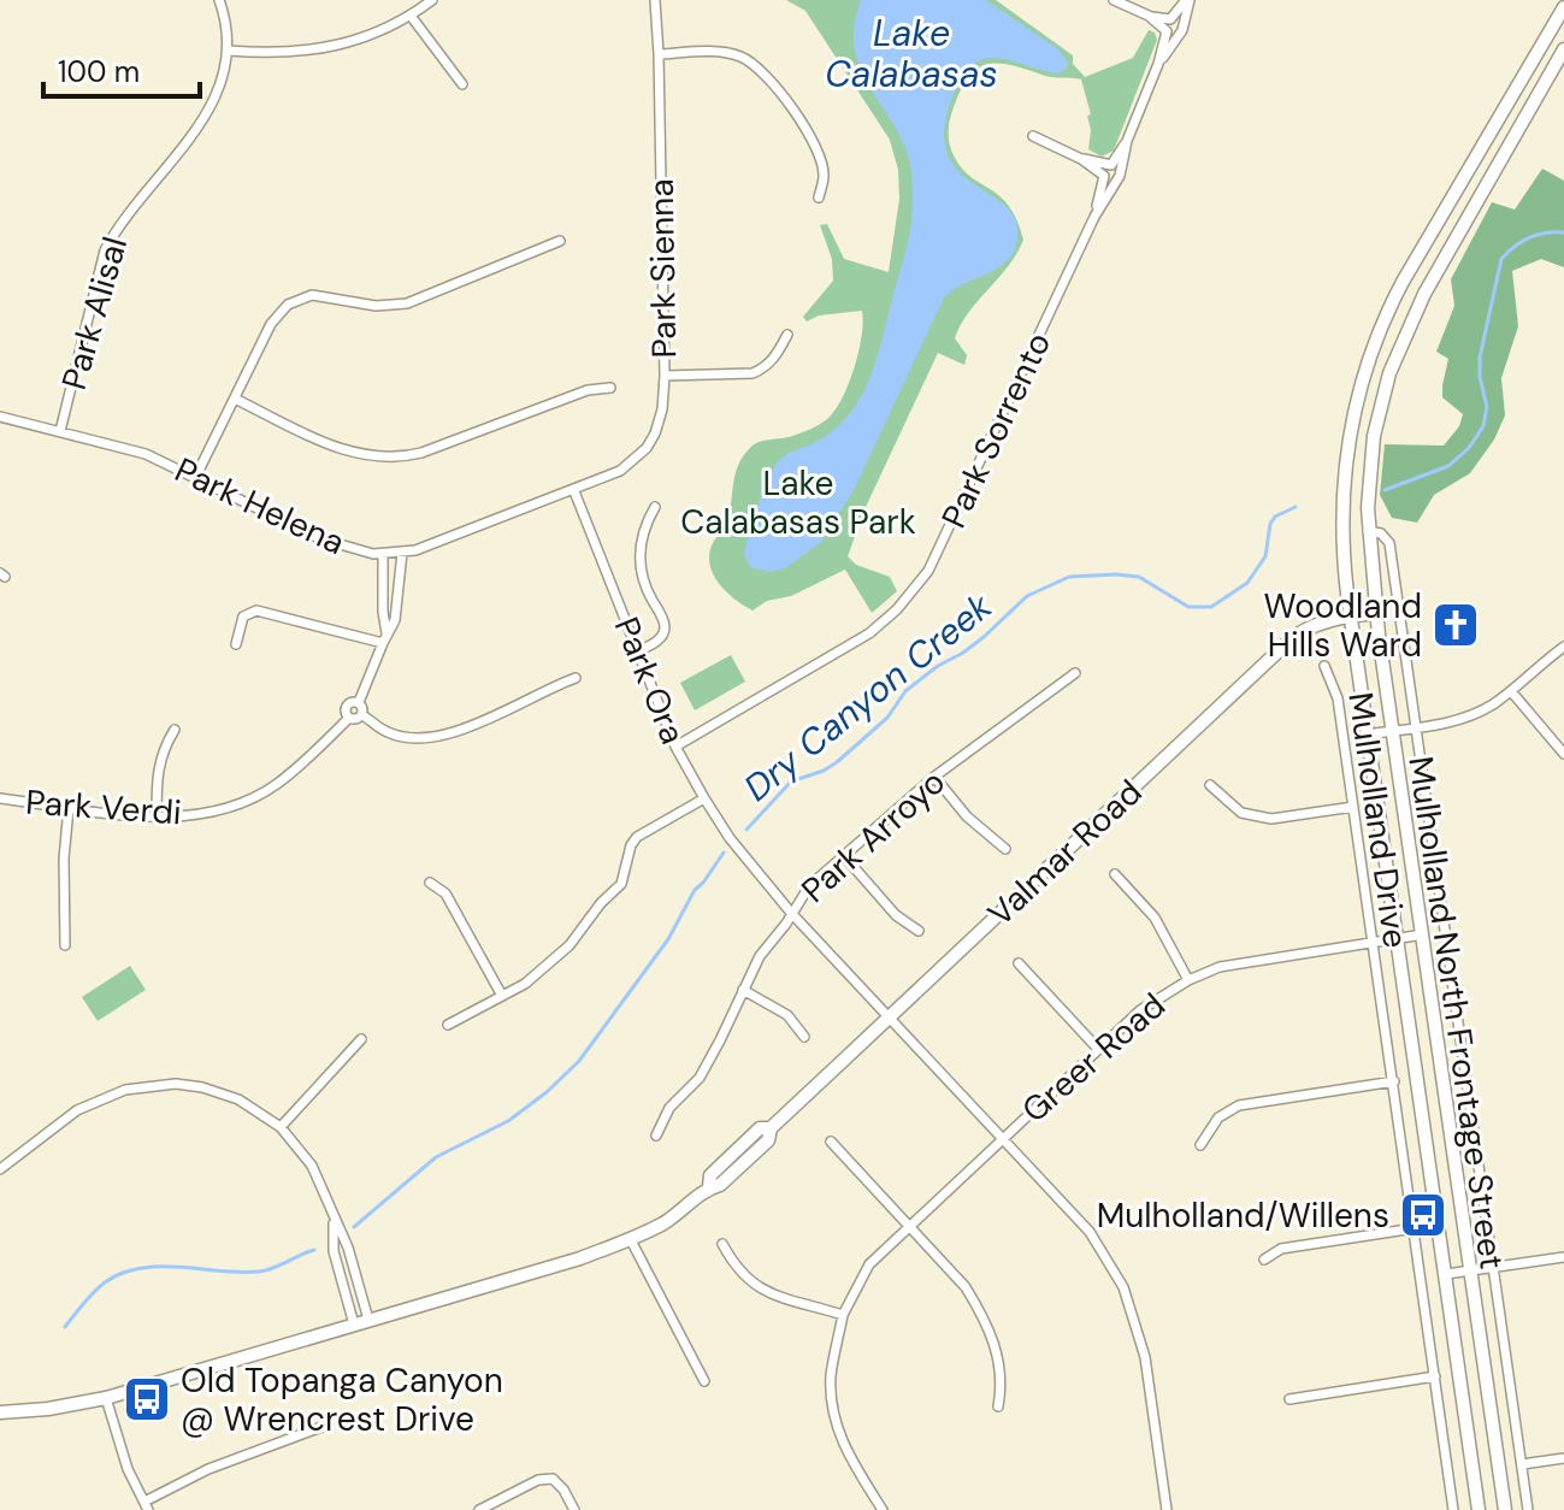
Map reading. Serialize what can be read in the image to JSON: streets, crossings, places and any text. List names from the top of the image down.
{
  "streets": {
    "main road": ["Mulholland Drive", "Valmar Road"],
    "street": [
      "Park Sienna",
      "Park Alisal",
      "Park Sorrento",
      "Park Helena",
      "Park Ora",
      "Park Verdi",
      "Park Arroyo",
      "Mulholland North Frontage Street",
      "Greer Road"
    ]
  },
  "crossings": [
    ["Park Sienna", "Park Helena"],
    ["Park Sienna", "Park Ora"],
    ["Park Alisal", "Park Helena"],
    ["Park Sorrento", "Park Ora"],
    ["Park Helena", "Park Ora"],
    ["Park Helena", "Park Verdi"],
    ["Park Ora", "Park Arroyo"],
    ["Park Ora", "Valmar Road"],
    ["Park Ora", "Greer Road"],
    ["Mulholland Drive", "Valmar Road"],
    ["Mulholland Drive", "Mulholland North Frontage Street"],
    ["Mulholland Drive", "Greer Road"]
  ],
  "water": ["Lake Calabasas", "Dry Canyon Creek"],
  "parks": ["Lake Calabasas Park"],
  "places": {
    "church": ["Woodland Hills Ward"],
    "bus stop": ["Mulholland/Willens", "Old Topanga Canyon @ Wrencrest Drive"]
  },
  "scale_bar": "100 m"
}
